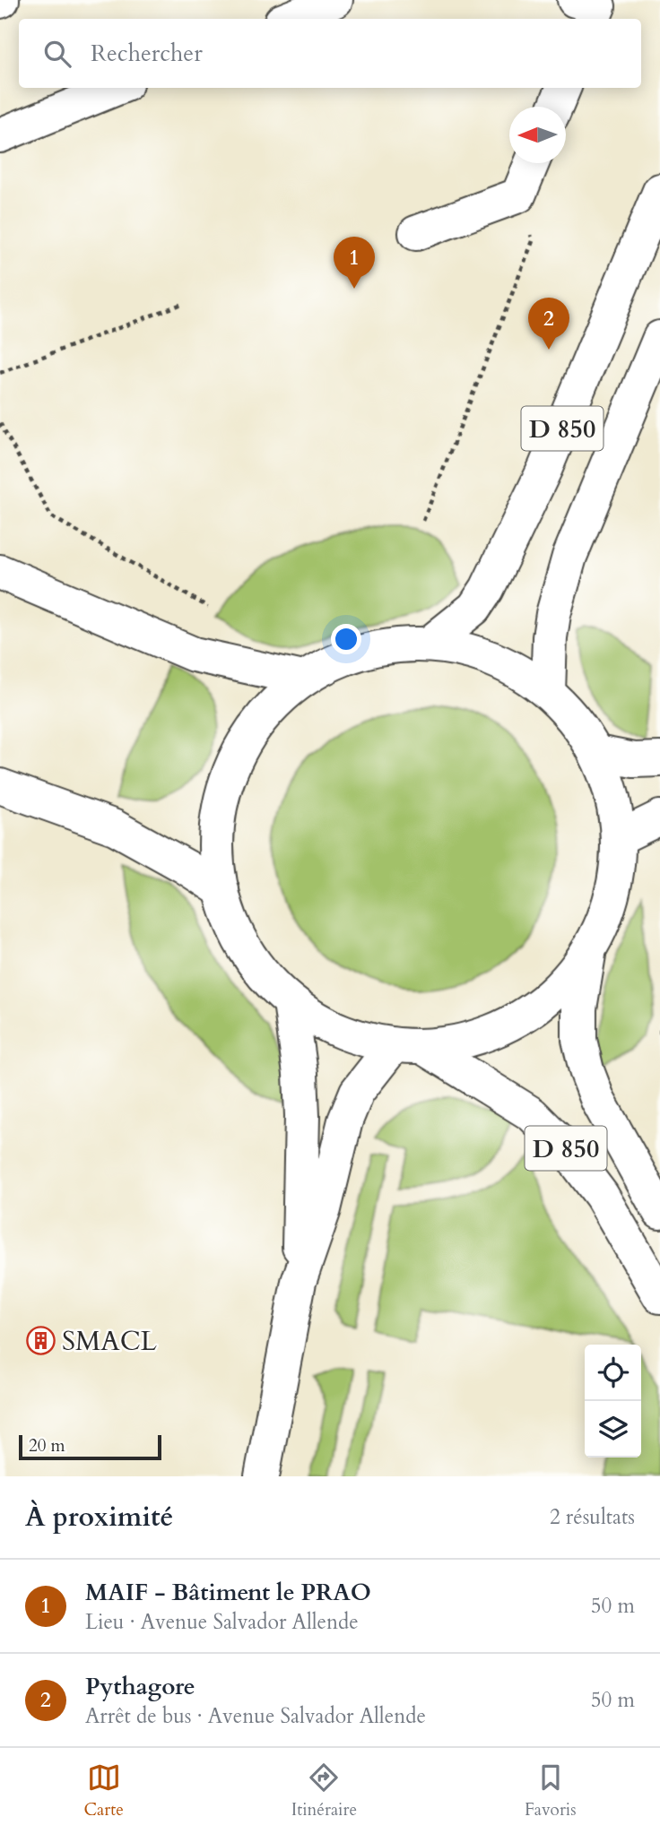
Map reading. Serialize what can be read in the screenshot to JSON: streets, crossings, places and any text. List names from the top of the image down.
{
  "streets": {
    "main road": ["D 850"]
  },
  "places": {
    "building": ["SMACL"]
  },
  "scale_bar": "20 m",
  "north": "left",
  "page": {
    "search": "Rechercher",
    "pins": ["1", "2"],
    "scale": "20 m",
    "heading": ["À proximité", "2 résultats"],
    "list": [
      {
        "mark": "1",
        "name": "MAIF - Bâtiment le PRAO",
        "note": "Lieu · Avenue Salvador Allende",
        "value": "50 m"
      },
      {
        "mark": "2",
        "name": "Pythagore",
        "note": "Arrêt de bus · Avenue Salvador Allende",
        "value": "50 m"
      }
    ],
    "nav": ["Carte", "Itinéraire", "Favoris"]
  }
}
